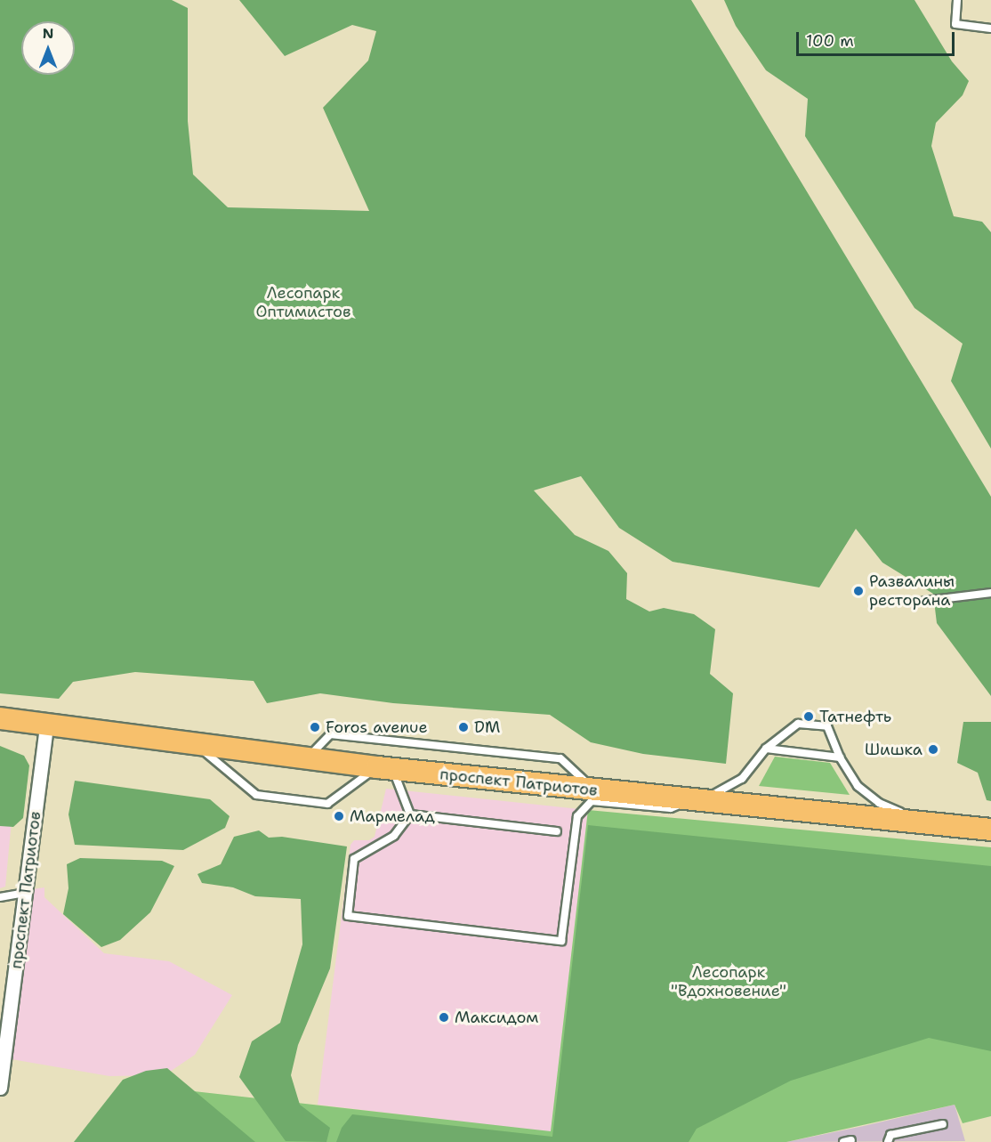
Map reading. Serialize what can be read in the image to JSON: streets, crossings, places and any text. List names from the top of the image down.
{
  "streets": {
    "highway": ["проспект Патриотов"]
  },
  "parks": ["Лесопарк Оптимистов", "Лесопарк \"Вдохновение\""],
  "places": [
    "Развалины ресторана",
    "Татнефть",
    "Foros avenue",
    "DM",
    "Шишка",
    "Мармелад",
    "Максидом"
  ],
  "scale_bar": "100 m",
  "north": "top"
}
